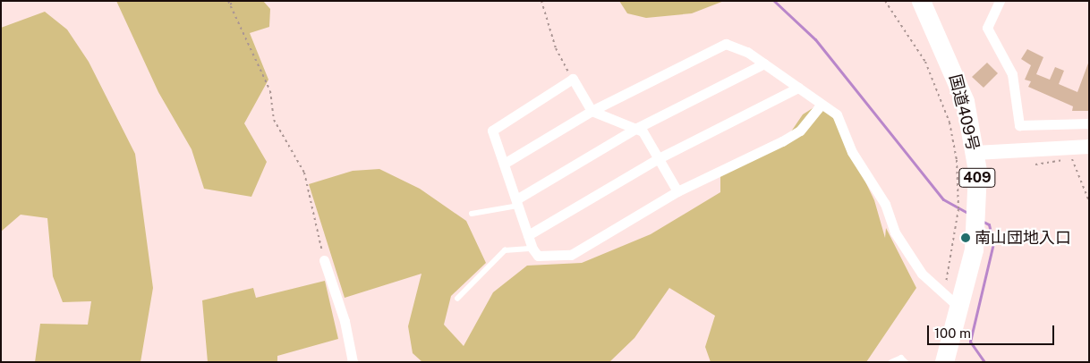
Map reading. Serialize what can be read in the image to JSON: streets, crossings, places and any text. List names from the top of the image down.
{
  "streets": {
    "highway": ["国道409号", "409"]
  },
  "places": ["南山団地入口"],
  "scale_bar": "100 m"
}
